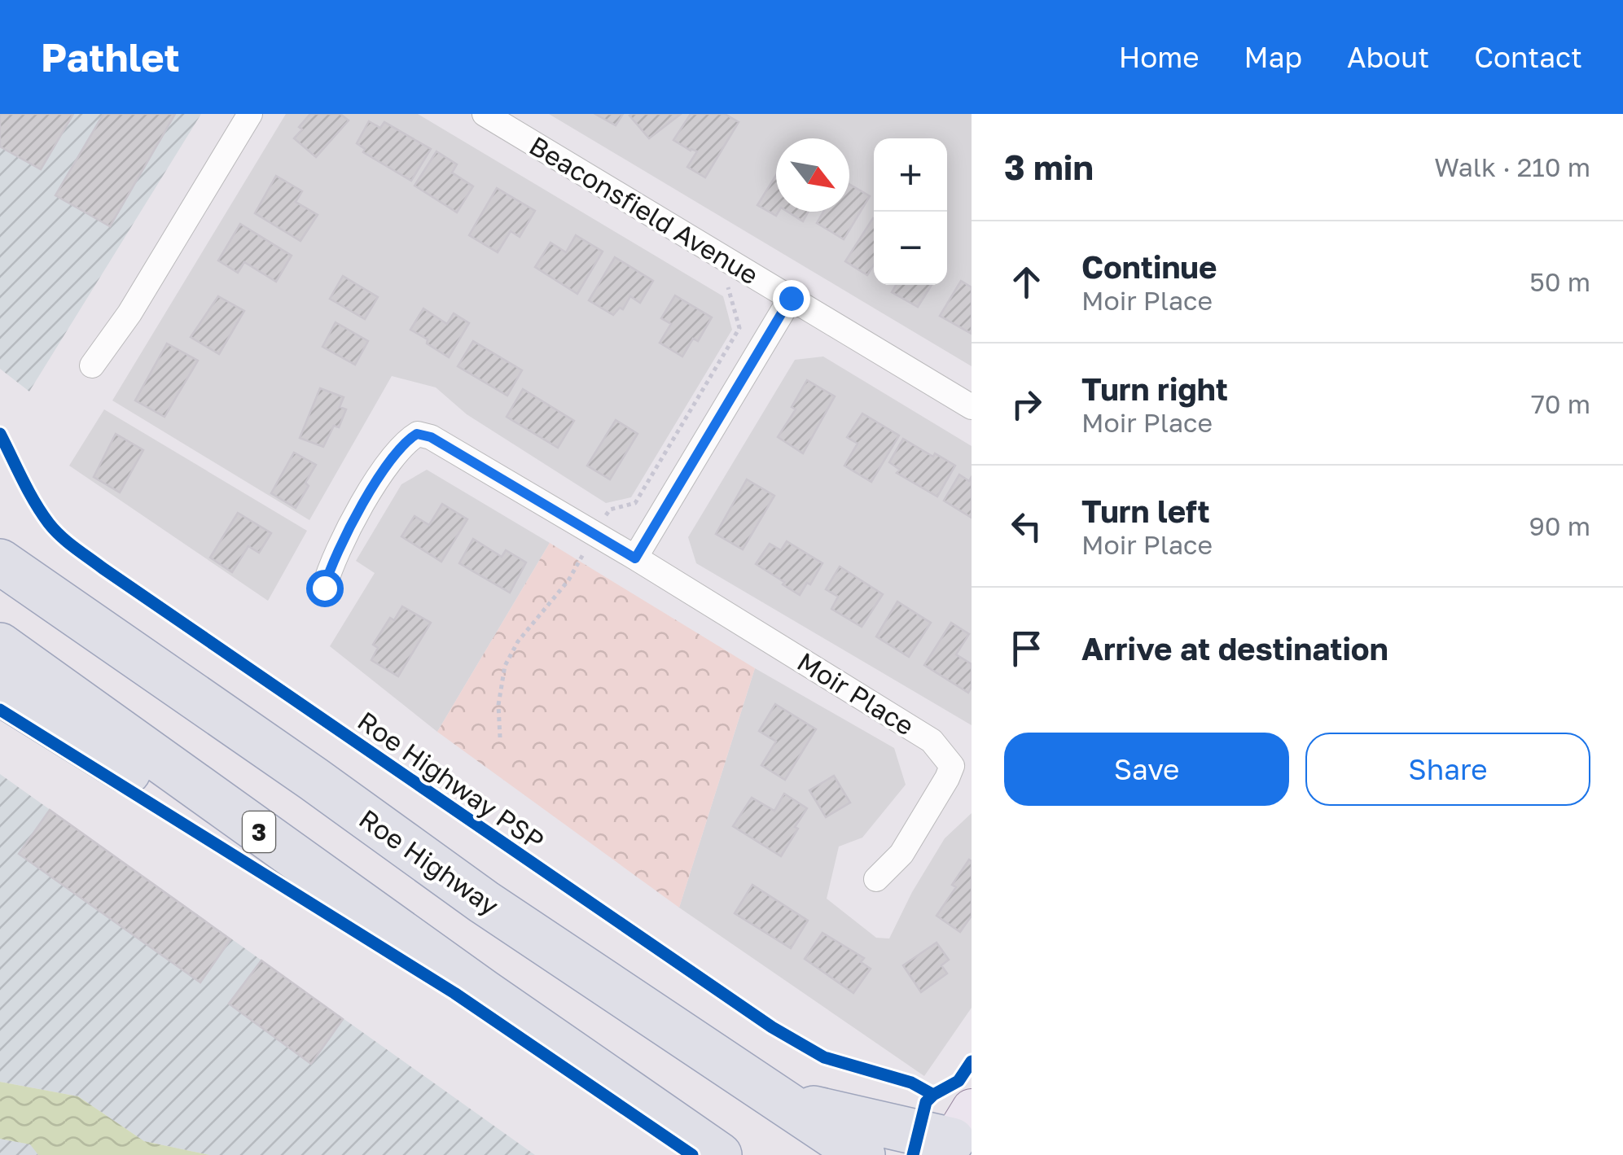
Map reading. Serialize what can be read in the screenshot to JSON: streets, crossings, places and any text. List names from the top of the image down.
{
  "streets": {
    "highway": ["3", "Roe Highway"],
    "street": ["Beaconsfield Avenue", "Moir Place"],
    "cycle path": ["Roe Highway PSP"]
  },
  "north": "bottom right",
  "page": {
    "header": "Pathlet",
    "nav": [
      "Home",
      "Map",
      "About",
      "Contact"
    ],
    "heading": ["3 min", "Walk · 210 m"],
    "map_buttons": ["+", "−"],
    "list": [
      ["Continue", "Moir Place", "50 m"],
      ["Turn right", "Moir Place", "70 m"],
      ["Turn left", "Moir Place", "90 m"],
      "Arrive at destination"
    ],
    "buttons": ["Save", "Share"]
  }
}
